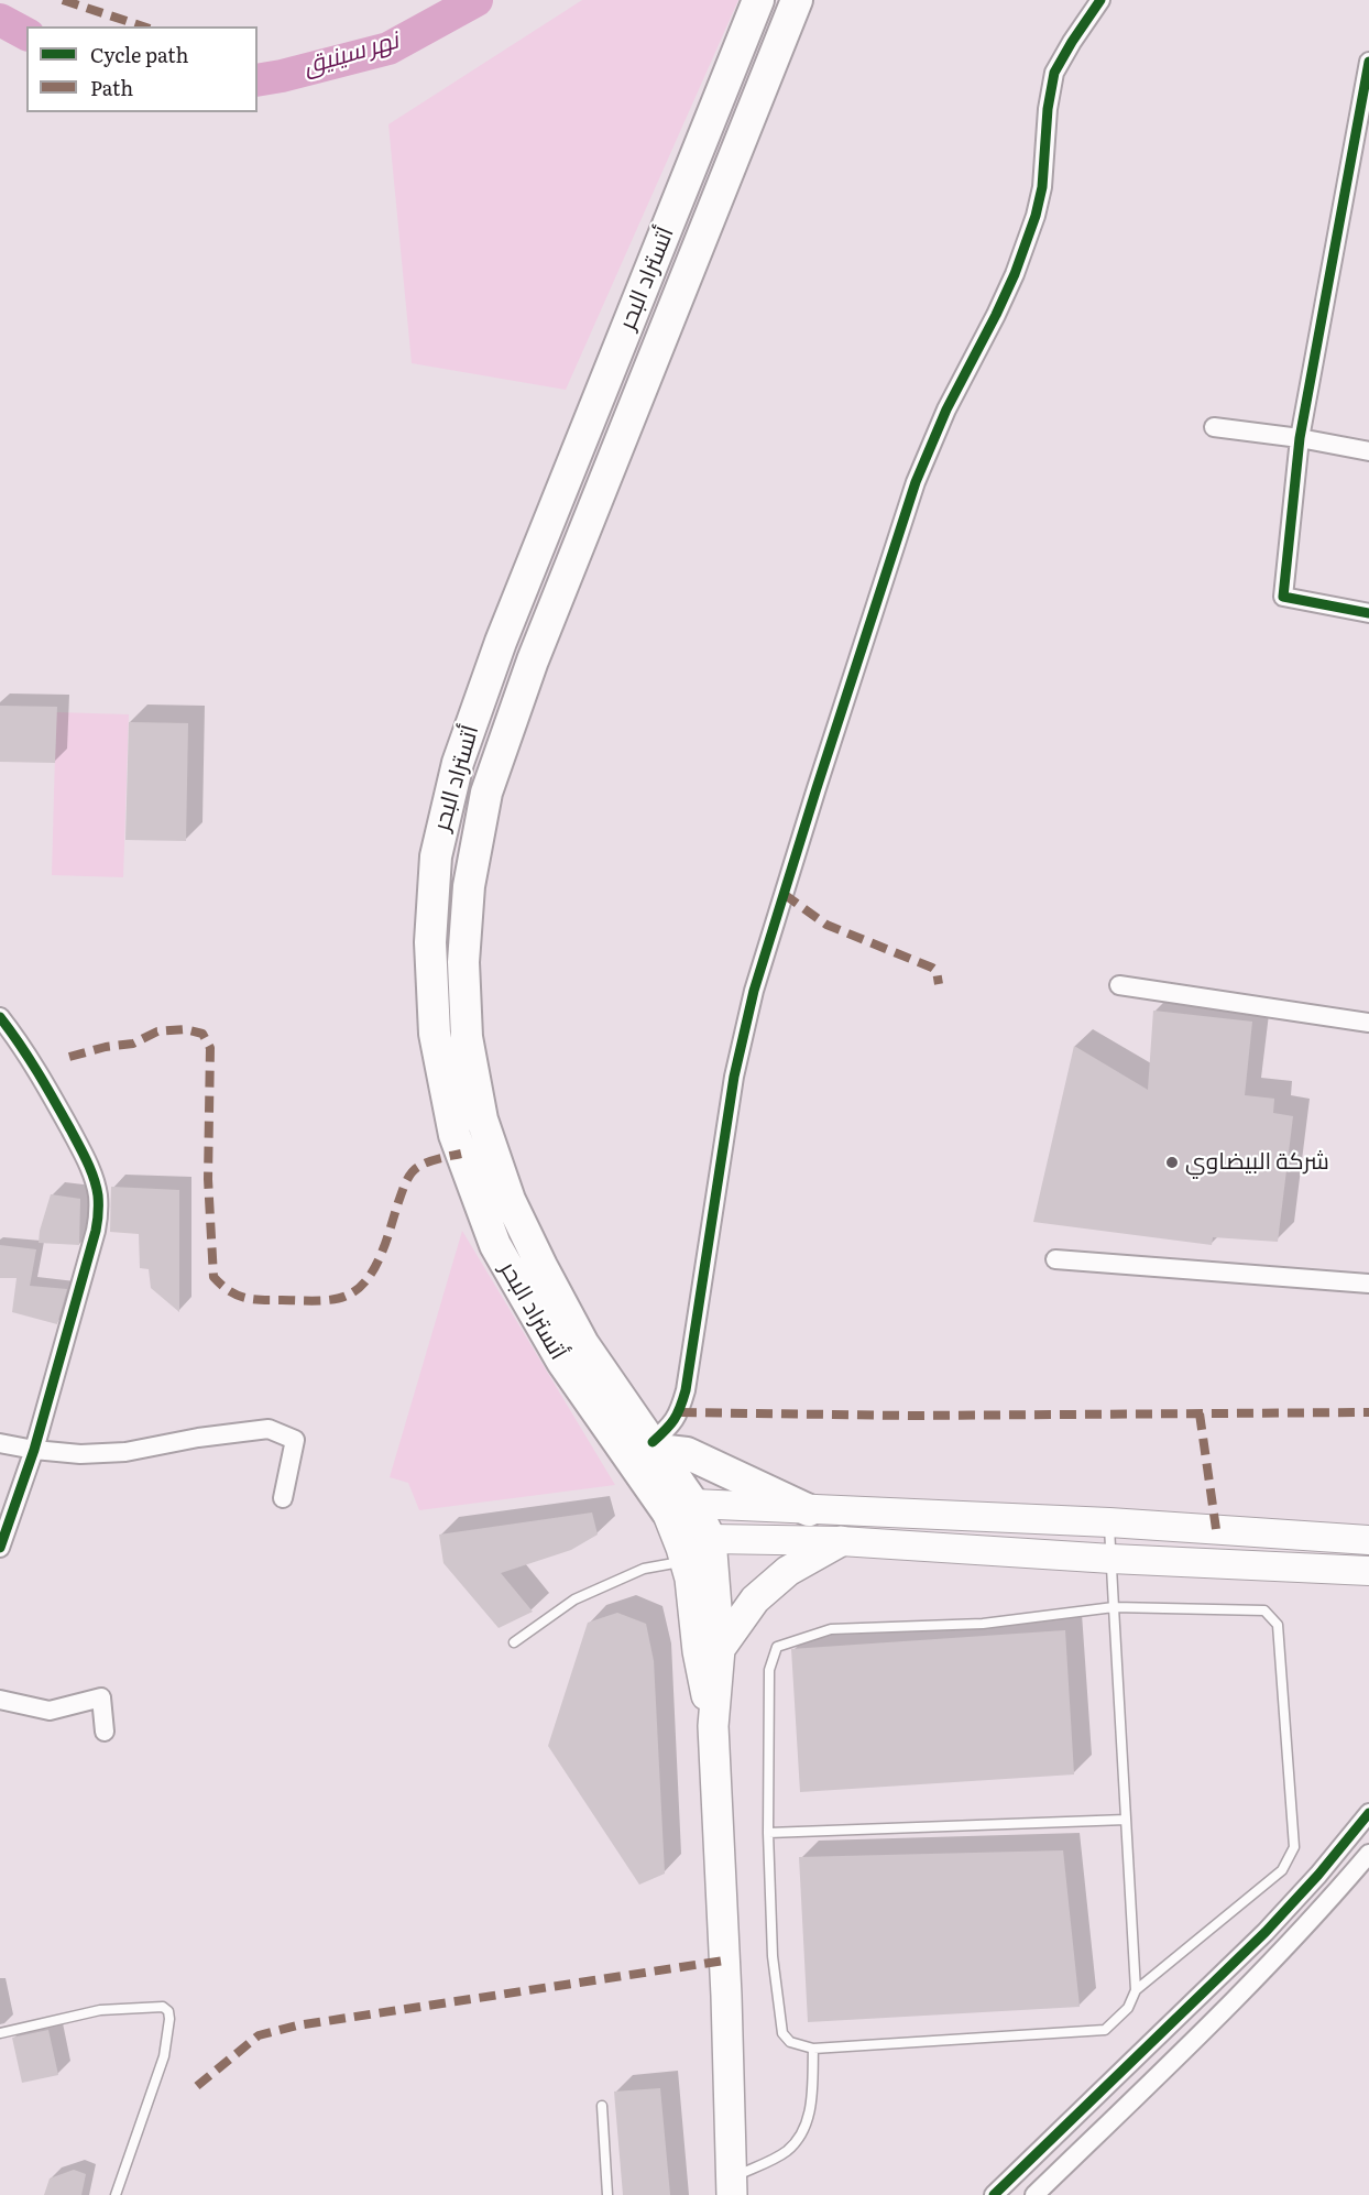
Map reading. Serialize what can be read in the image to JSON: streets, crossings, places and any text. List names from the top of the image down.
{
  "streets": {
    "highway": ["أتستراد البحر"]
  },
  "water": ["نهر سينيق"],
  "places": ["شركة البيضاوي"],
  "legend": ["Cycle path", "Path"]
}
